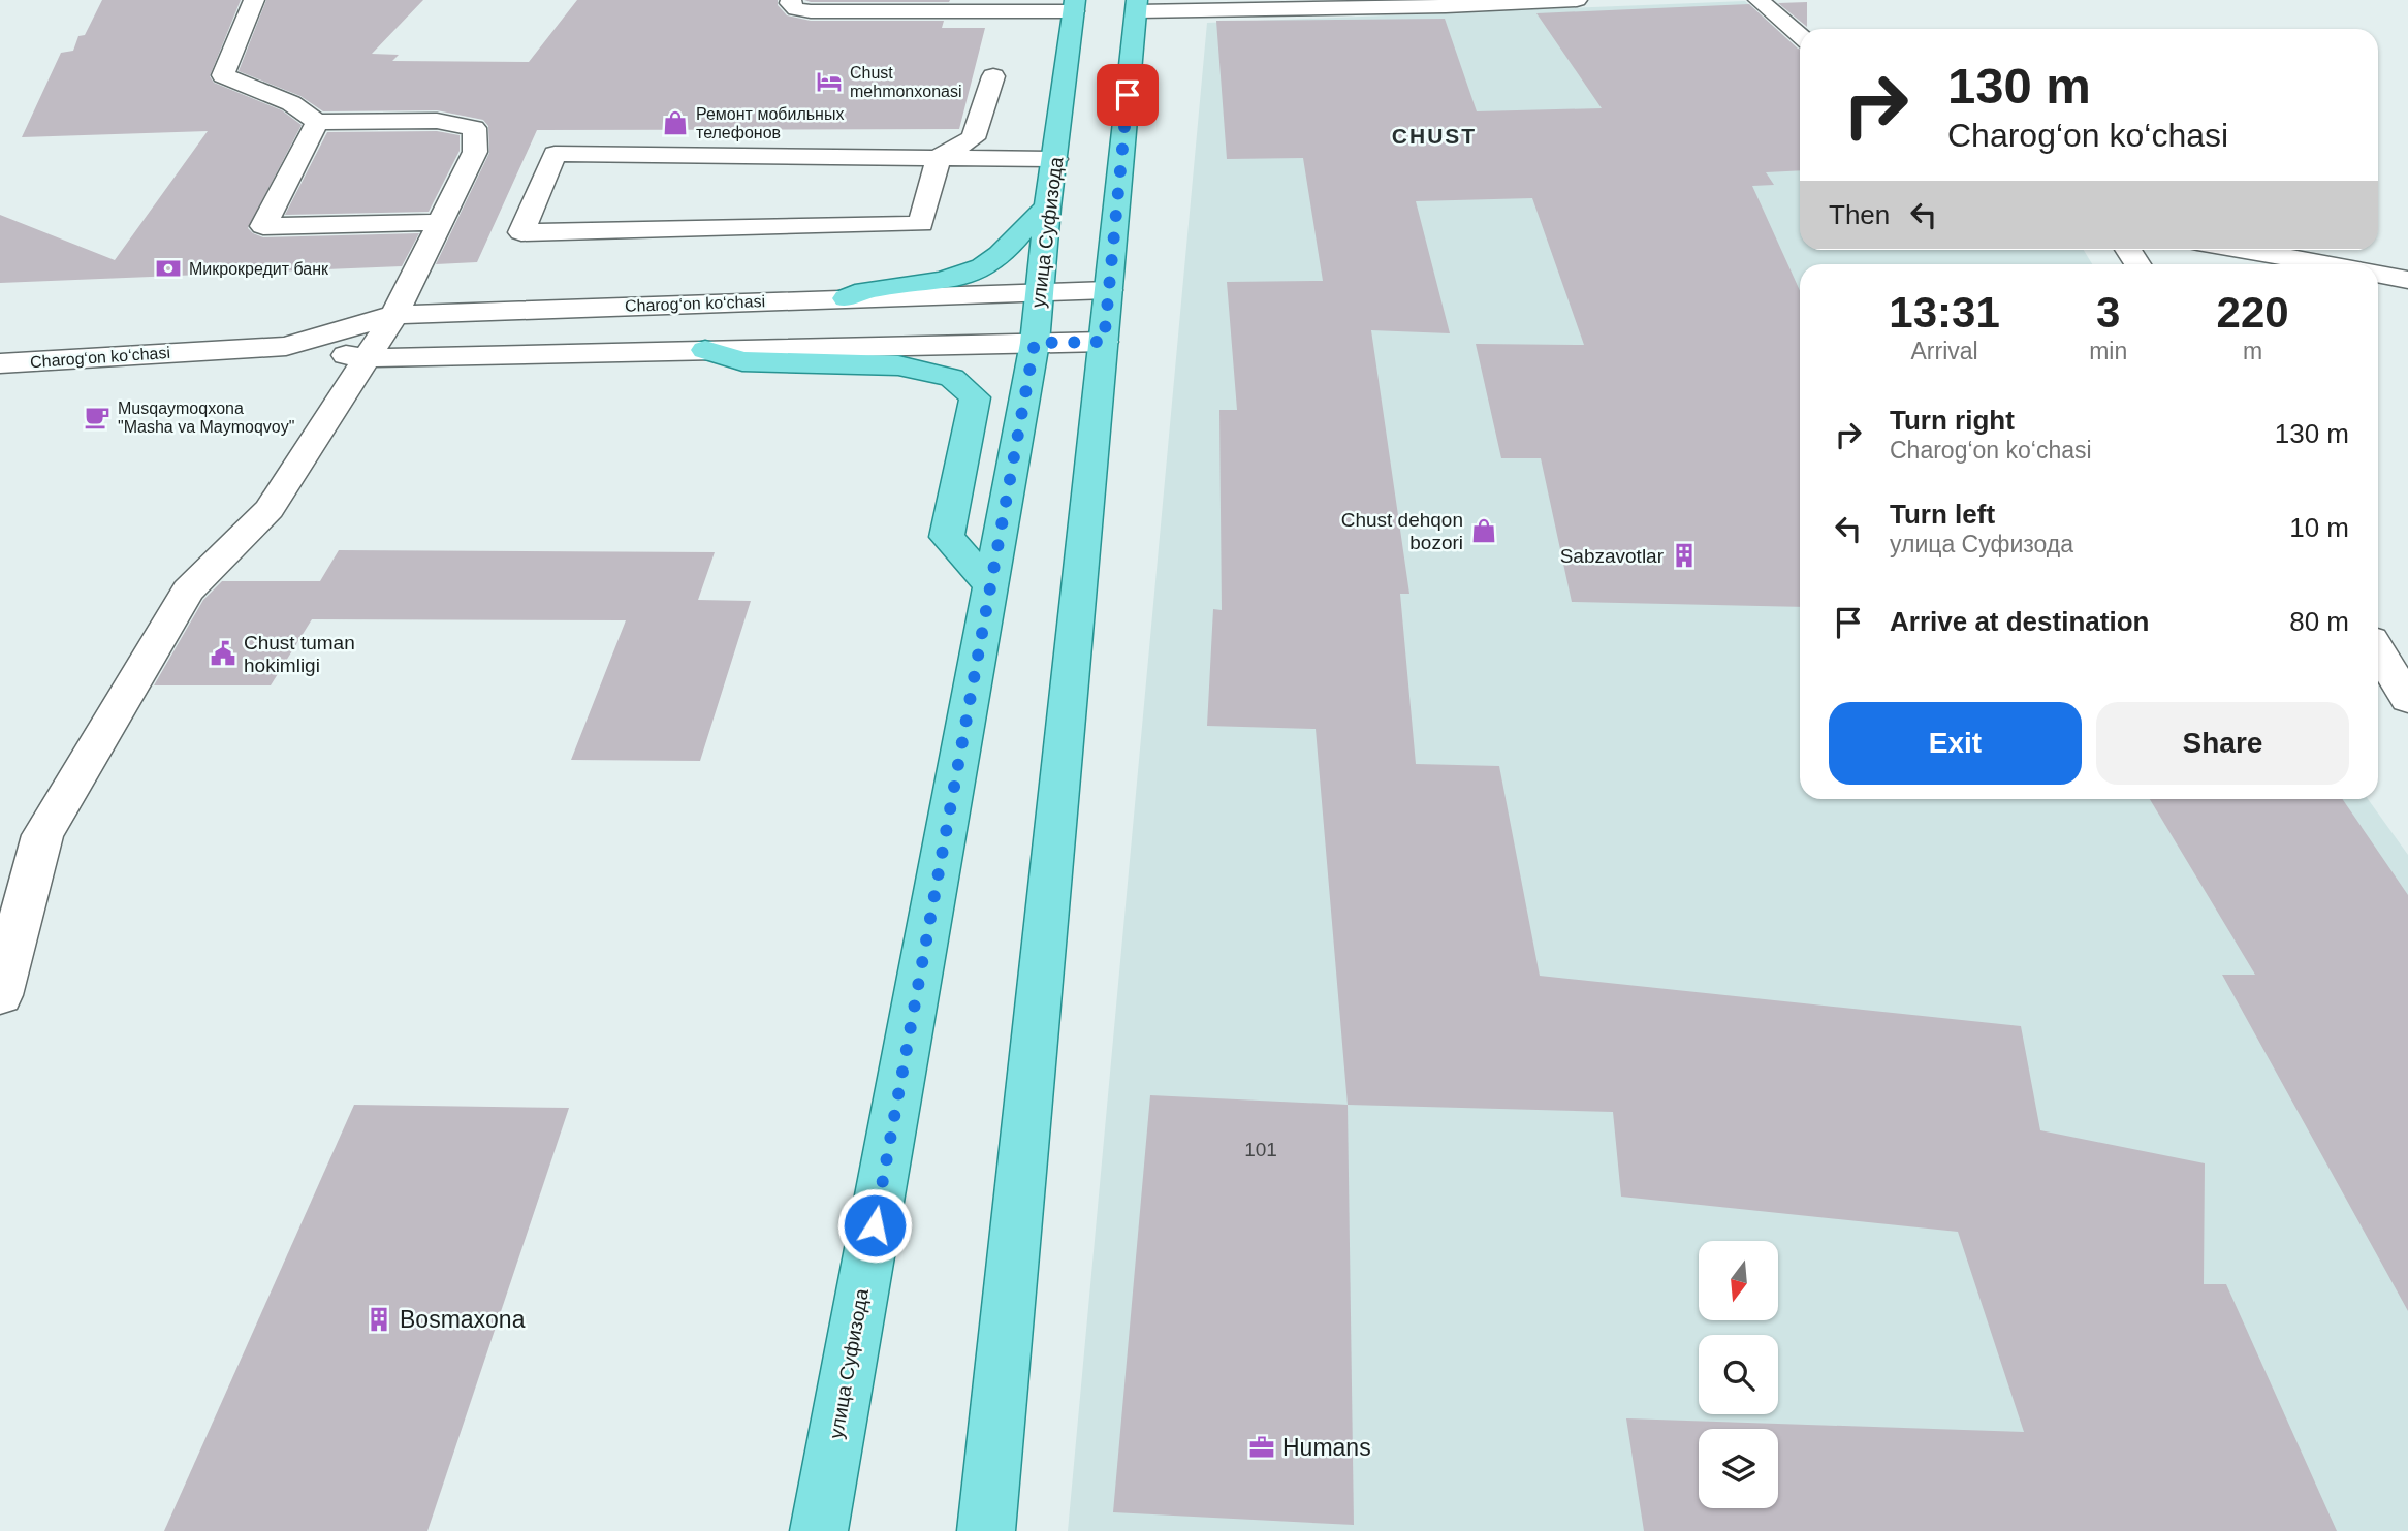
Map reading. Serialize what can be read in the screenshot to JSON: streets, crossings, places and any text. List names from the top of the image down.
{
  "streets": {
    "main road": ["улица Суфизода"],
    "street": ["Charog‘on ko‘chasi"]
  },
  "crossings": [
    ["улица Суфизода", "Charog‘on ko‘chasi"]
  ],
  "districts": ["CHUST"],
  "places": {
    "hotel": ["Chust mehmonxonasi"],
    "shop": ["Ремонт мобильных телефонов", "Chust dehqon bozori"],
    "bank": ["Микрокредит банк"],
    "cafe": ["Musqaymoqxona \"Masha va Maymoqvoy\""],
    "building": ["Sabzavotlar", "Bosmaxona"],
    "public building": ["Chust tuman hokimligi"],
    "office": ["Humans"]
  },
  "house_numbers": ["101"],
  "north": "bottom",
  "page": {
    "turn": ["130 m", "Charog‘on ko‘chasi"],
    "then": "Then",
    "eta": [
      "13:31",
      "Arrival",
      "3",
      "min",
      "220",
      "m"
    ],
    "list": [
      {
        "name": "Turn right",
        "note": "Charog‘on ko‘chasi",
        "value": "130 m"
      },
      {
        "name": "Turn left",
        "note": "улица Суфизода",
        "value": "10 m"
      },
      {
        "name": "Arrive at destination",
        "value": "80 m"
      }
    ],
    "buttons": ["Exit", "Share"]
  }
}
